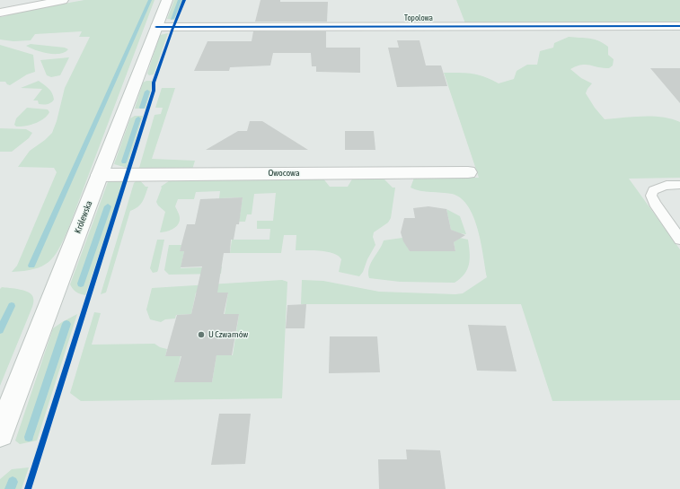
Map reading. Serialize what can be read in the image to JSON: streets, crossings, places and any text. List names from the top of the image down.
{
  "streets": {
    "street": ["Topolowa", "Owocowa", "Królewska"]
  },
  "crossings": [
    ["Topolowa", "Królewska"],
    ["Owocowa", "Królewska"]
  ],
  "places": ["U Czwarnów"]
}
